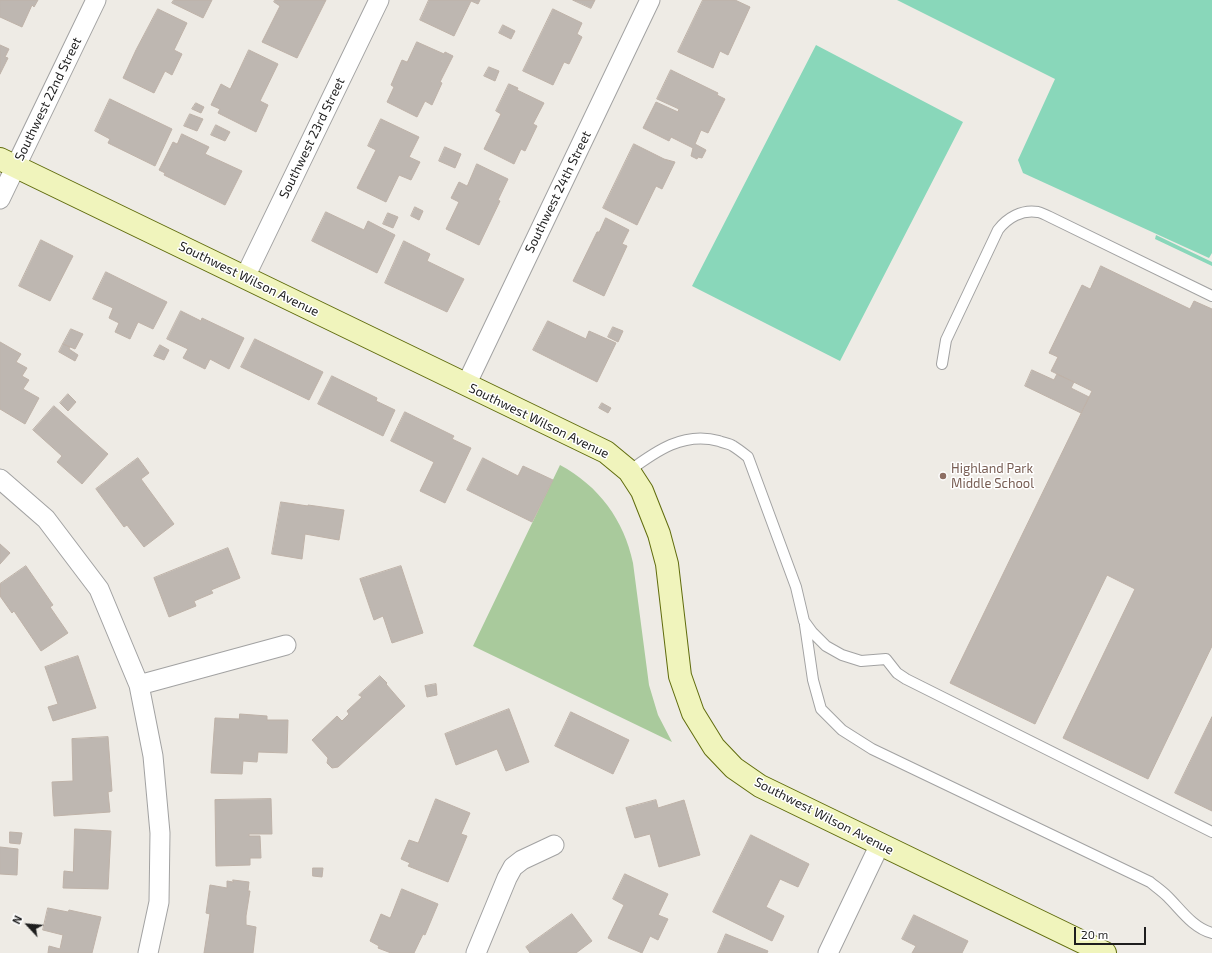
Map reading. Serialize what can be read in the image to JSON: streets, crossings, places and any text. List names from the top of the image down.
{
  "streets": {
    "street": [
      "Southwest 22nd Street",
      "Southwest 23rd Street",
      "Southwest 24th Street",
      "Southwest Wilson Avenue"
    ]
  },
  "crossings": [
    ["Southwest 22nd Street", "Southwest Wilson Avenue"],
    ["Southwest 23rd Street", "Southwest Wilson Avenue"],
    ["Southwest 24th Street", "Southwest Wilson Avenue"]
  ],
  "places": ["Highland Park Middle School"],
  "scale_bar": "20 m",
  "north": "top left"
}
